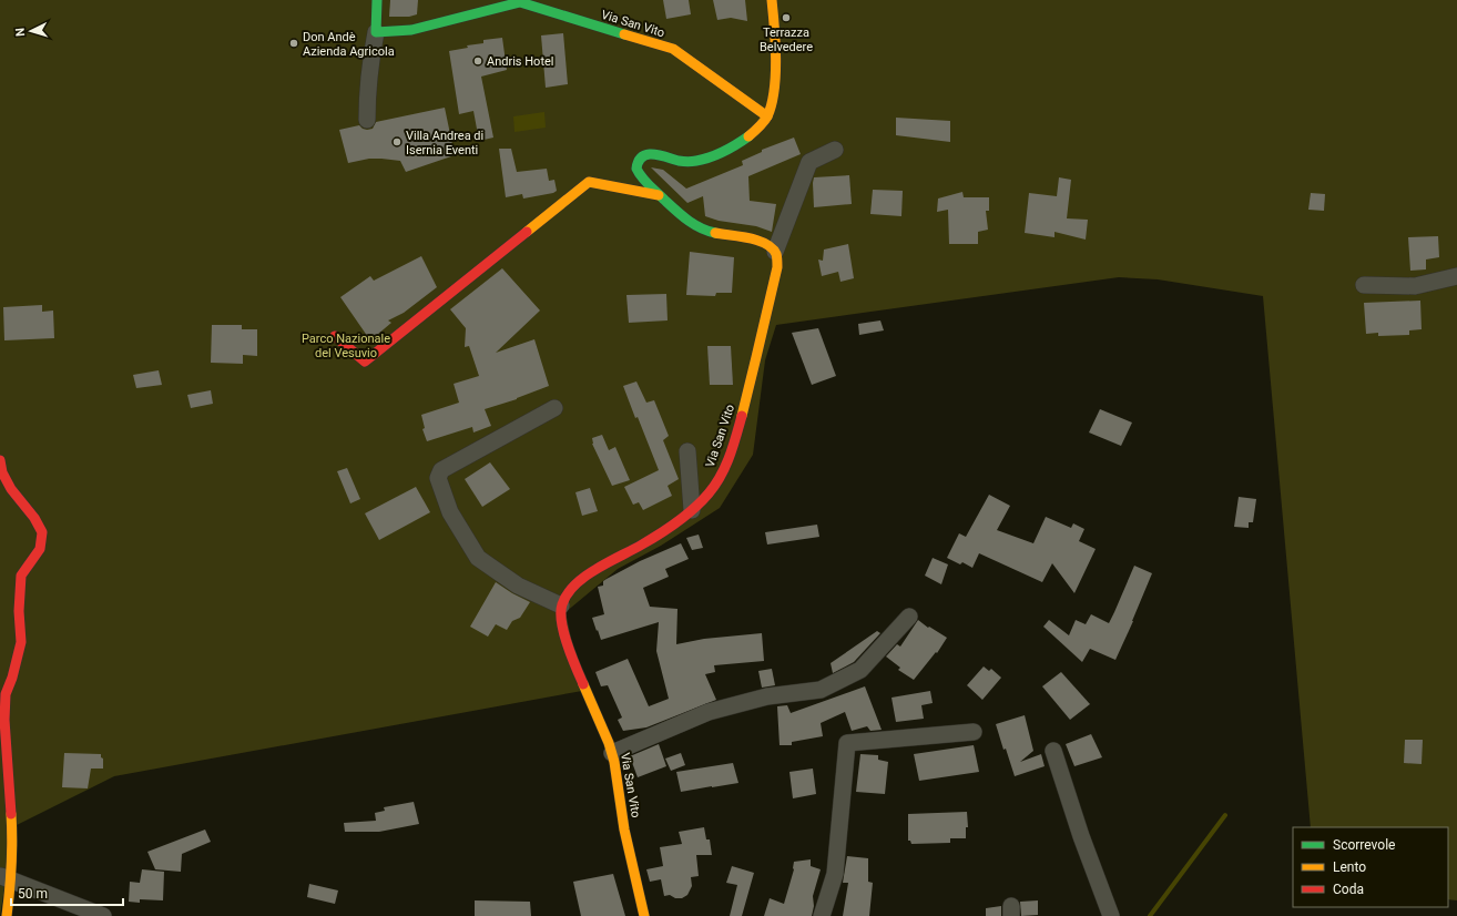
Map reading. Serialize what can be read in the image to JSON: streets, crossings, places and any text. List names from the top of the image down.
{
  "streets": {
    "street": ["Via San Vito"]
  },
  "parks": ["Parco Nazionale del Vesuvio"],
  "places": [
    "Terrazza Belvedere",
    "Don Andè Azienda Agricola",
    "Andris Hotel",
    "Villa Andrea di Isernia Eventi"
  ],
  "legend": ["Scorrevole", "Lento", "Coda"],
  "scale_bar": "50 m",
  "north": "left"
}
